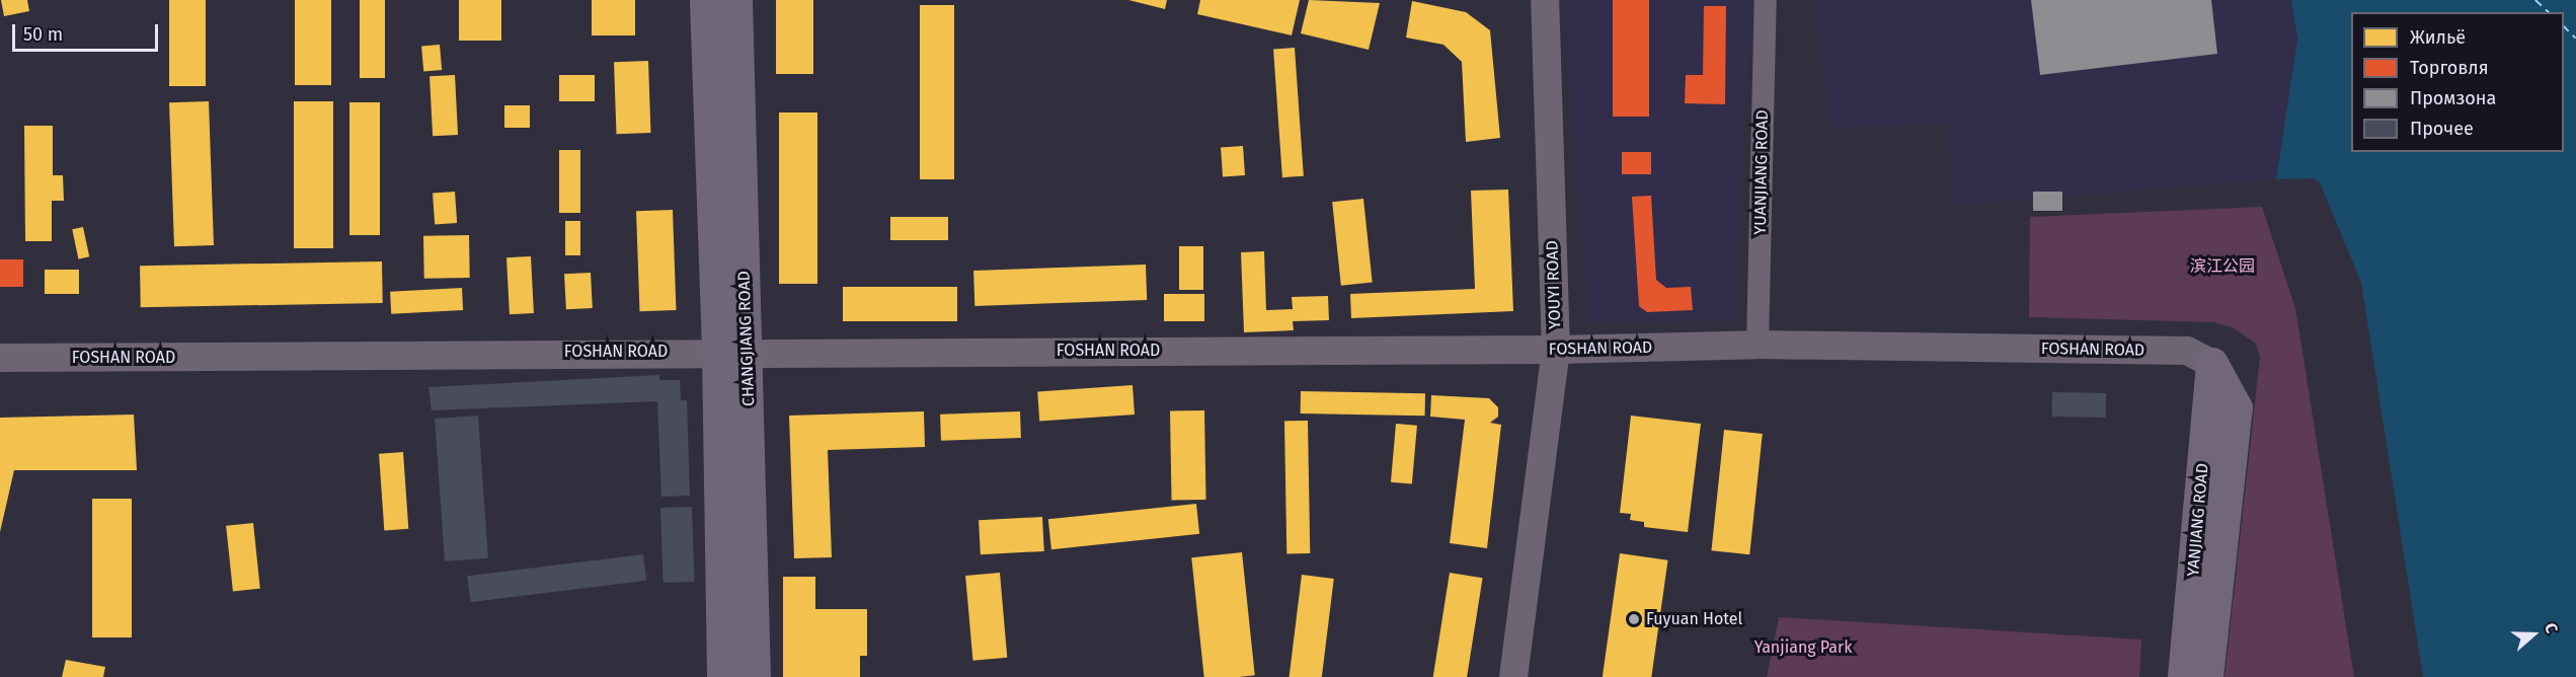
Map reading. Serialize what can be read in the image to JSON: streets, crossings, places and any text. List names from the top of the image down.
{
  "streets": {
    "main road": ["CHANGJIANG ROAD", "YANJIANG ROAD"],
    "street": ["YUANJIANG ROAD", "YOUYI ROAD", "FOSHAN ROAD"]
  },
  "crossings": [
    ["YUANJIANG ROAD", "FOSHAN ROAD"],
    ["YOUYI ROAD", "FOSHAN ROAD"],
    ["CHANGJIANG ROAD", "FOSHAN ROAD"],
    ["FOSHAN ROAD", "YANJIANG ROAD"]
  ],
  "parks": ["滨江公园", "Yanjiang Park"],
  "places": ["Fuyuan Hotel"],
  "legend": [
    "Жильё",
    "Торговля",
    "Промзона",
    "Прочее"
  ],
  "scale_bar": "50 m",
  "north": "right"
}
